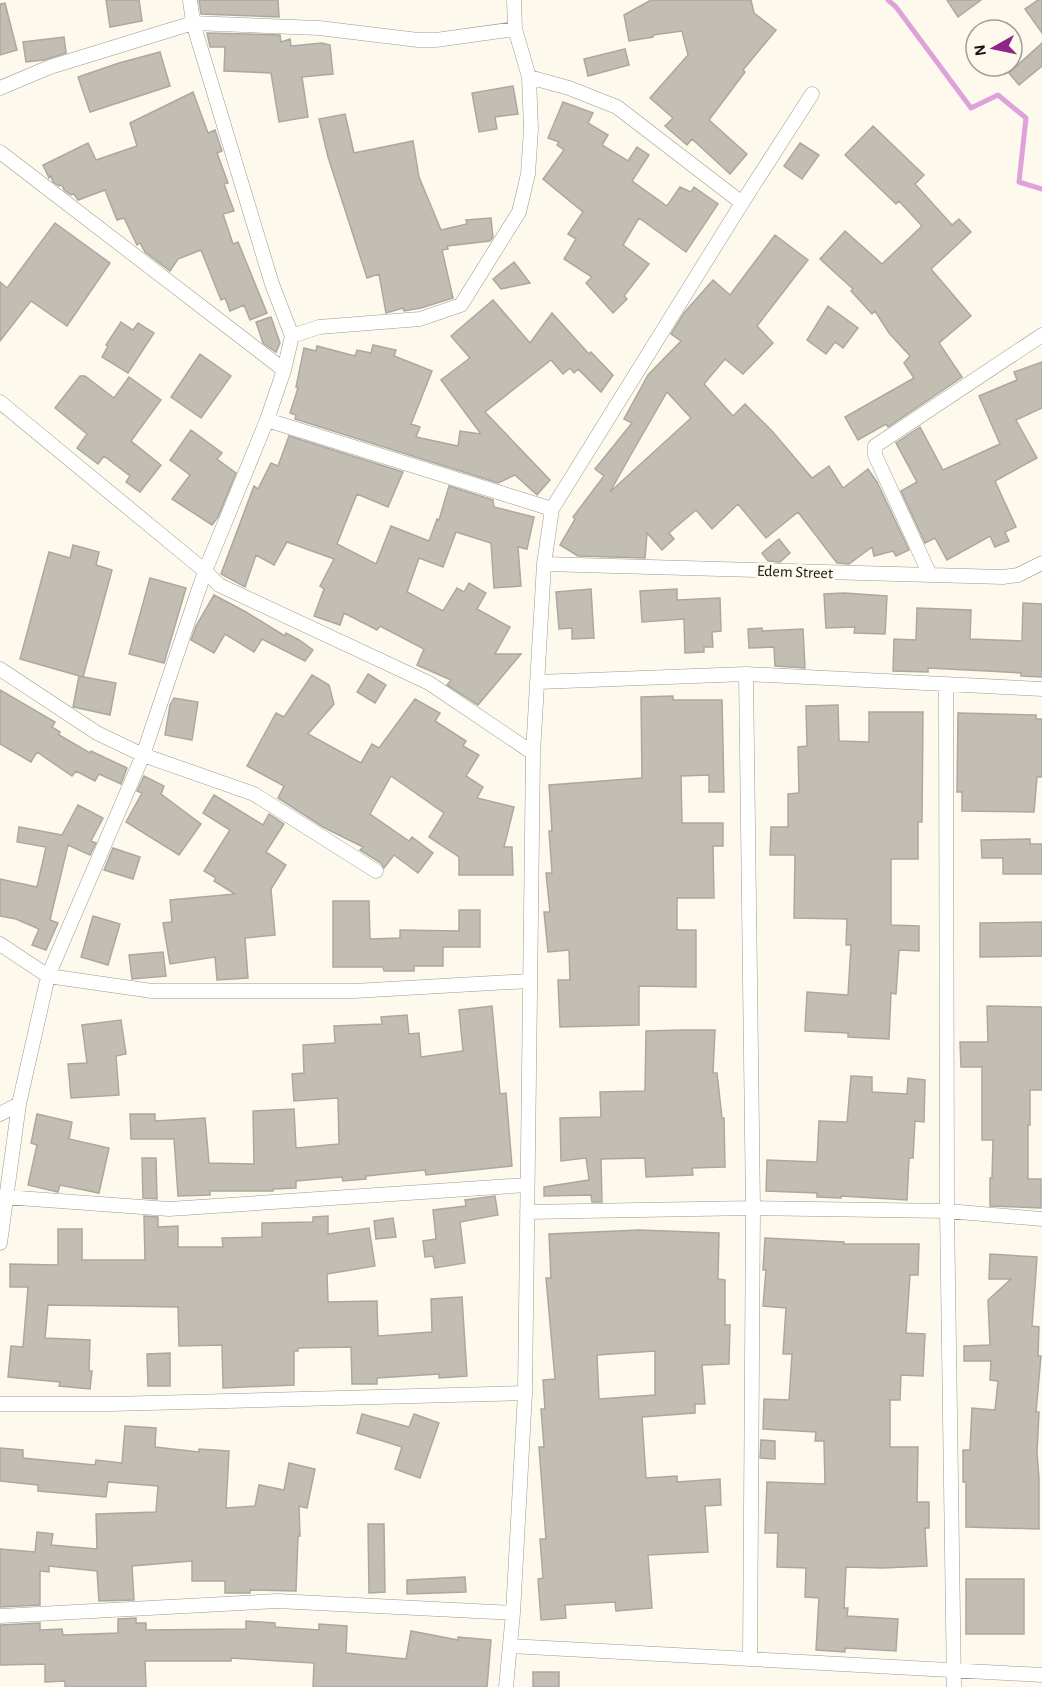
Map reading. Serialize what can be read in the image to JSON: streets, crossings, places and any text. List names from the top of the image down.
{
  "streets": {
    "street": ["Edem Street"]
  },
  "north": "left"
}
